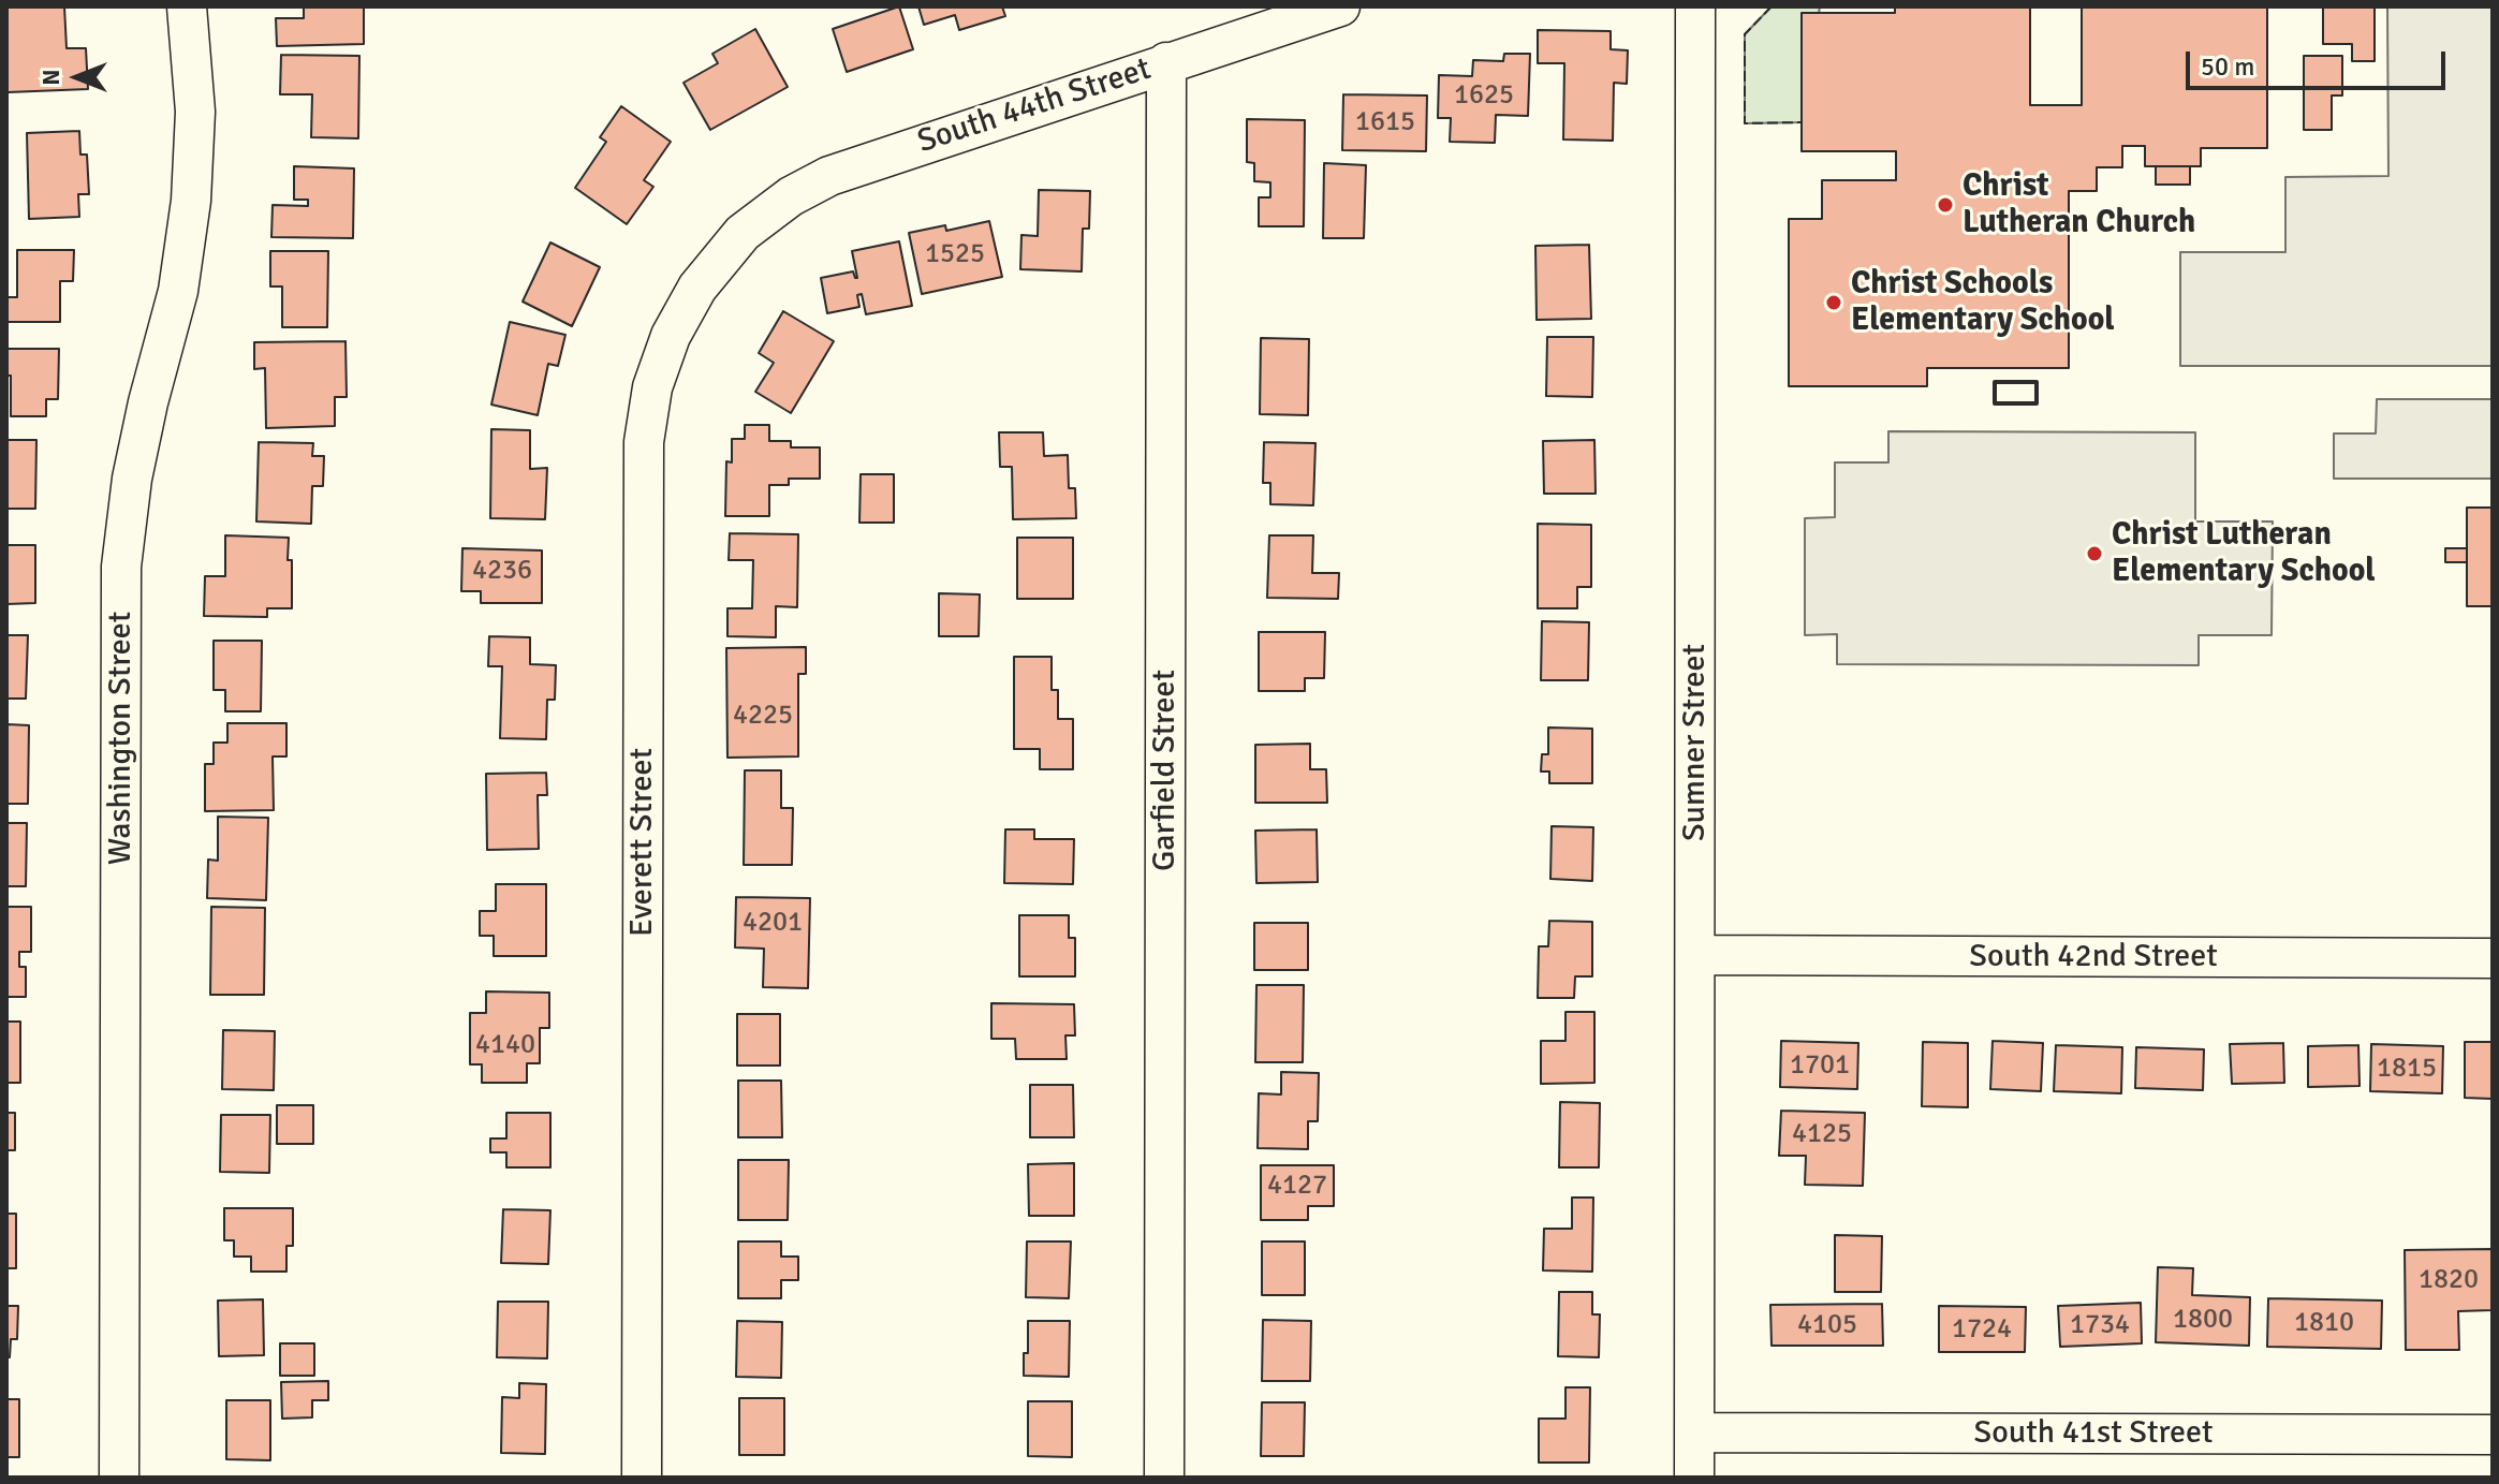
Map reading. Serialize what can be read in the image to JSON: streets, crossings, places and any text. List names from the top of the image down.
{
  "streets": {
    "street": [
      "South 44th Street",
      "Washington Street",
      "Sumner Street",
      "Garfield Street",
      "Everett Street",
      "South 42nd Street",
      "South 41st Street"
    ]
  },
  "crossings": [
    ["South 44th Street", "Garfield Street"],
    ["South 44th Street", "Everett Street"],
    ["Sumner Street", "South 42nd Street"],
    ["Sumner Street", "South 41st Street"]
  ],
  "places": ["Christ Lutheran Church", "Christ Schools Elementary School", "Christ Lutheran Elementary School"],
  "house_numbers": [
    "1625",
    "1615",
    "1525",
    "4236",
    "4225",
    "4201",
    "4140",
    "1701",
    "1815",
    "4125",
    "4127",
    "1820",
    "1800",
    "1810",
    "4105",
    "1734",
    "1724"
  ],
  "scale_bar": "50 m",
  "north": "left"
}
